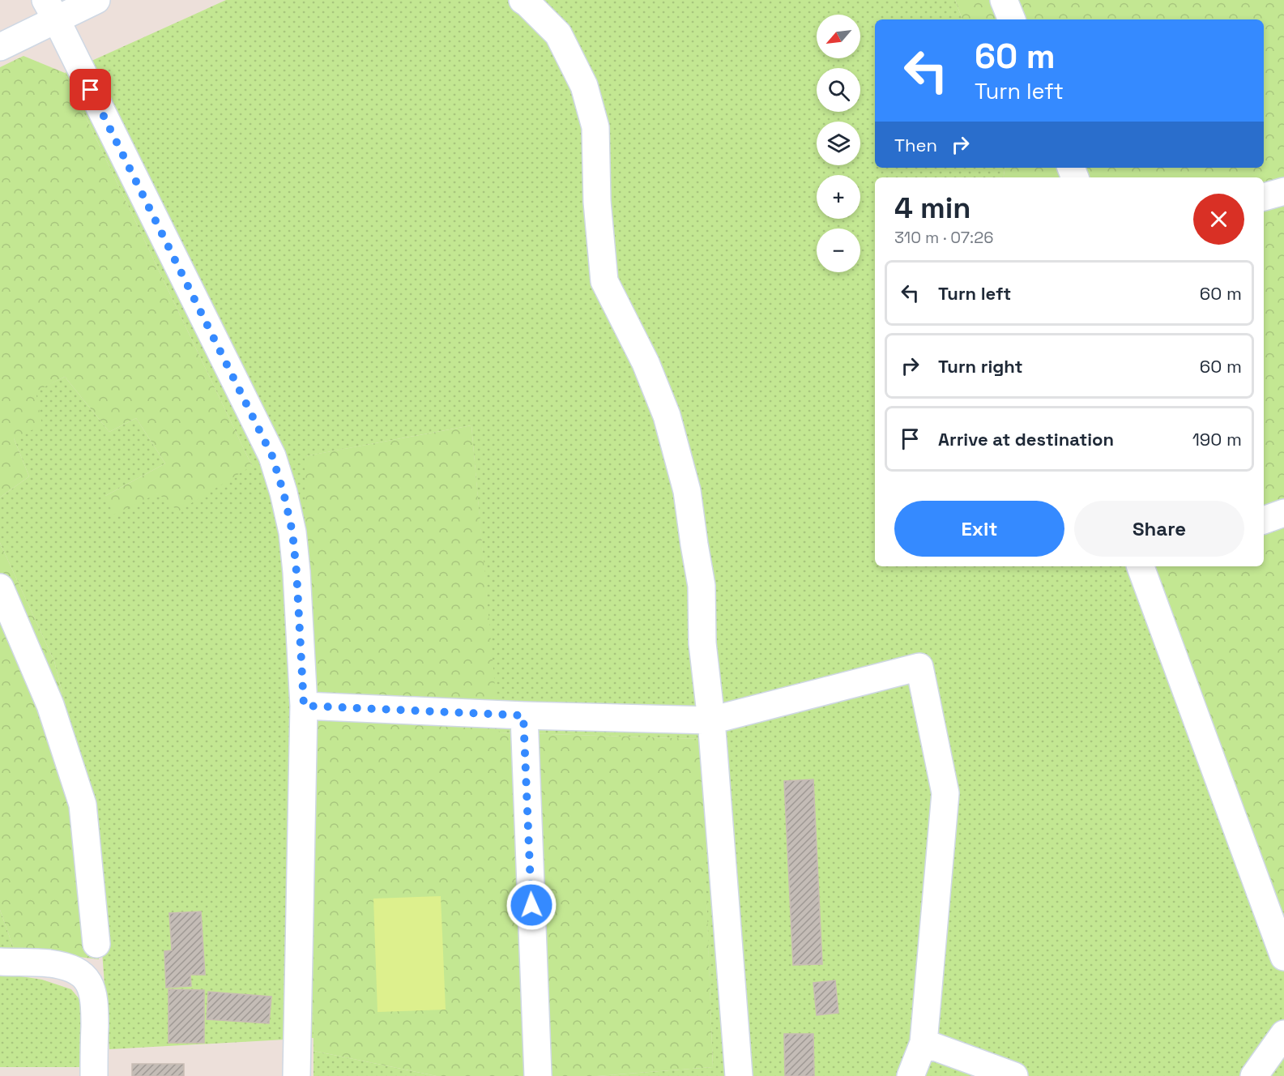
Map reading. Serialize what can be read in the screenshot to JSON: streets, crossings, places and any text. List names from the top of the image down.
{
  "north": "bottom left",
  "page": {
    "map_buttons": ["+", "−"],
    "turn": ["60 m", "Turn left"],
    "then": "Then",
    "heading": ["4 min", "310 m · 07:26"],
    "list": [
      {
        "name": "Turn left",
        "value": "60 m"
      },
      {
        "name": "Turn right",
        "value": "60 m"
      },
      {
        "name": "Arrive at destination",
        "value": "190 m"
      }
    ],
    "buttons": ["Exit", "Share"]
  }
}
